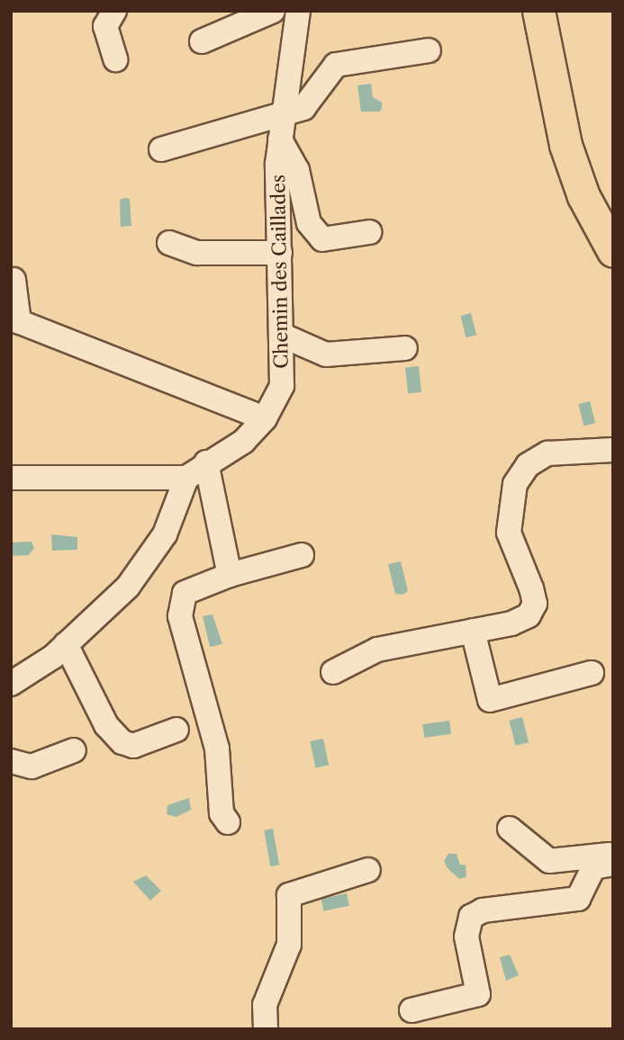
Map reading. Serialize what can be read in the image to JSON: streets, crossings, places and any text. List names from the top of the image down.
{
  "streets": {
    "street": ["Chemin des Caillades"]
  }
}
